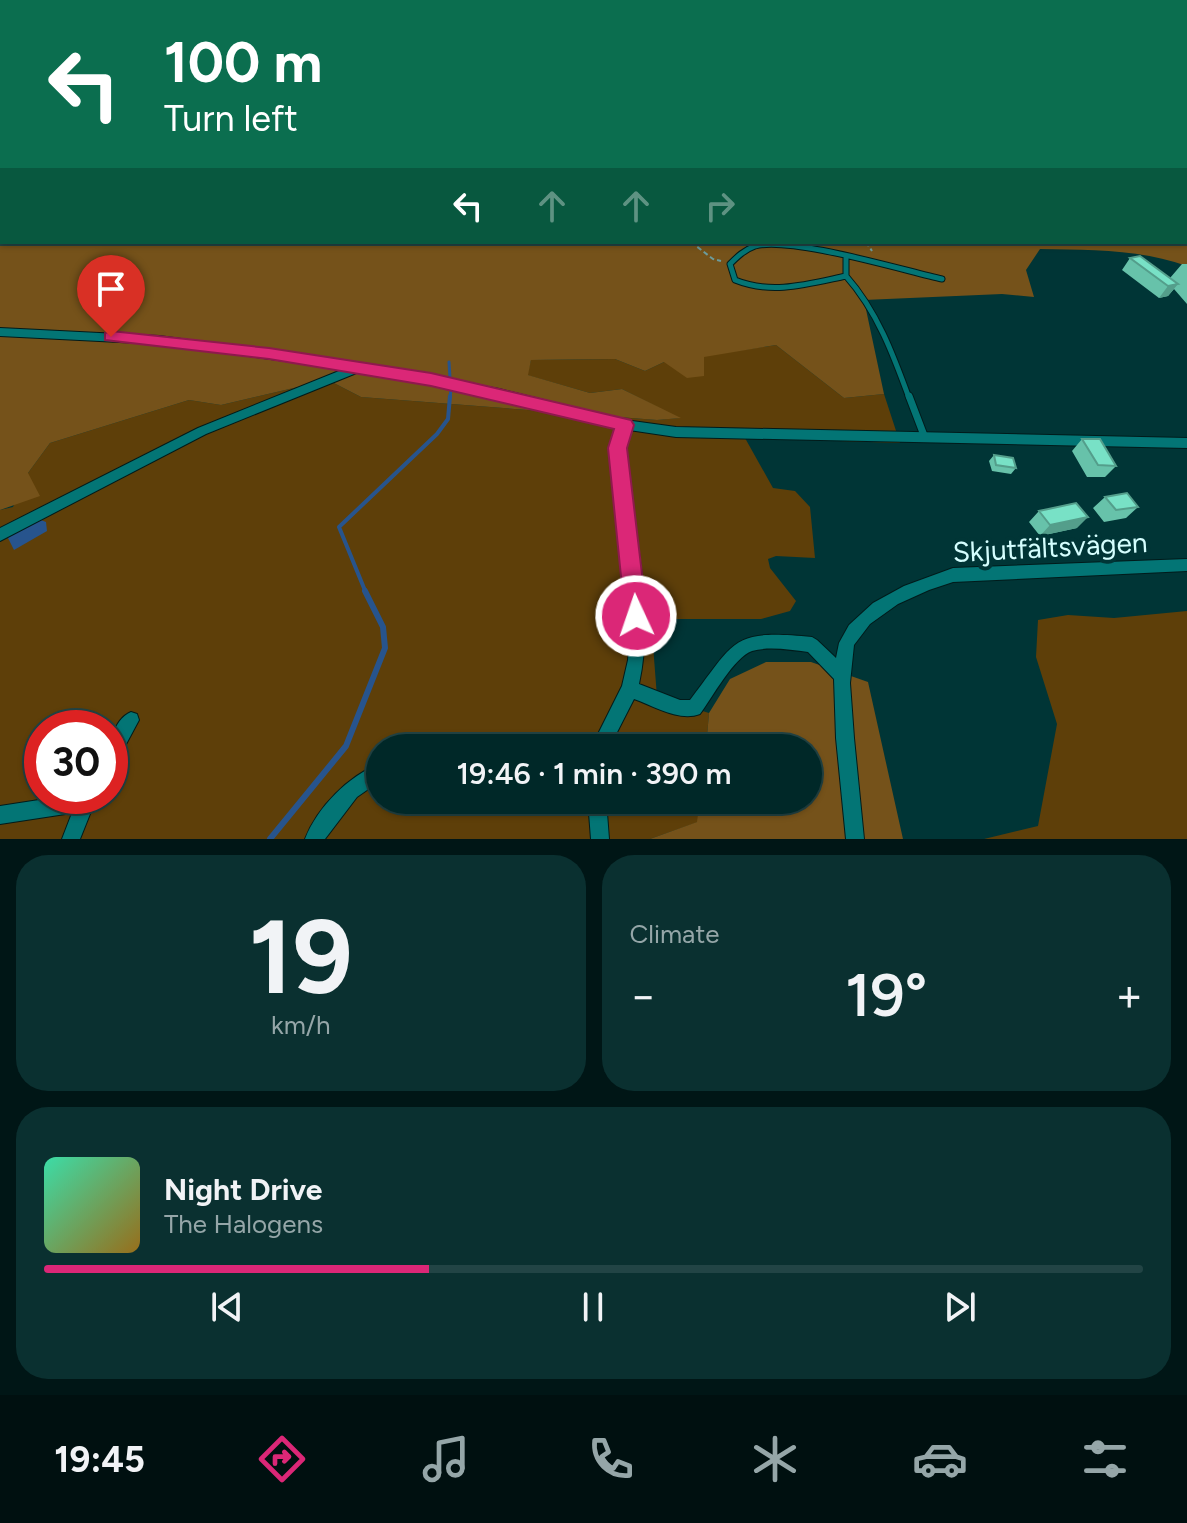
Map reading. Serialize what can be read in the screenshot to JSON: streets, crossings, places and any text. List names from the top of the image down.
{
  "streets": {
    "street": ["Skjutfältsvägen"]
  },
  "page": {
    "turn": ["100 m", "Turn left"],
    "limit": "30",
    "trip": "19:46 · 1 min · 390 m",
    "tile": [
      ["19", "km/h"],
      "Climate"
    ],
    "heat": ["−", "19°", "+"],
    "song": ["Night Drive", "The Halogens"],
    "tabs": "19:45"
  }
}
